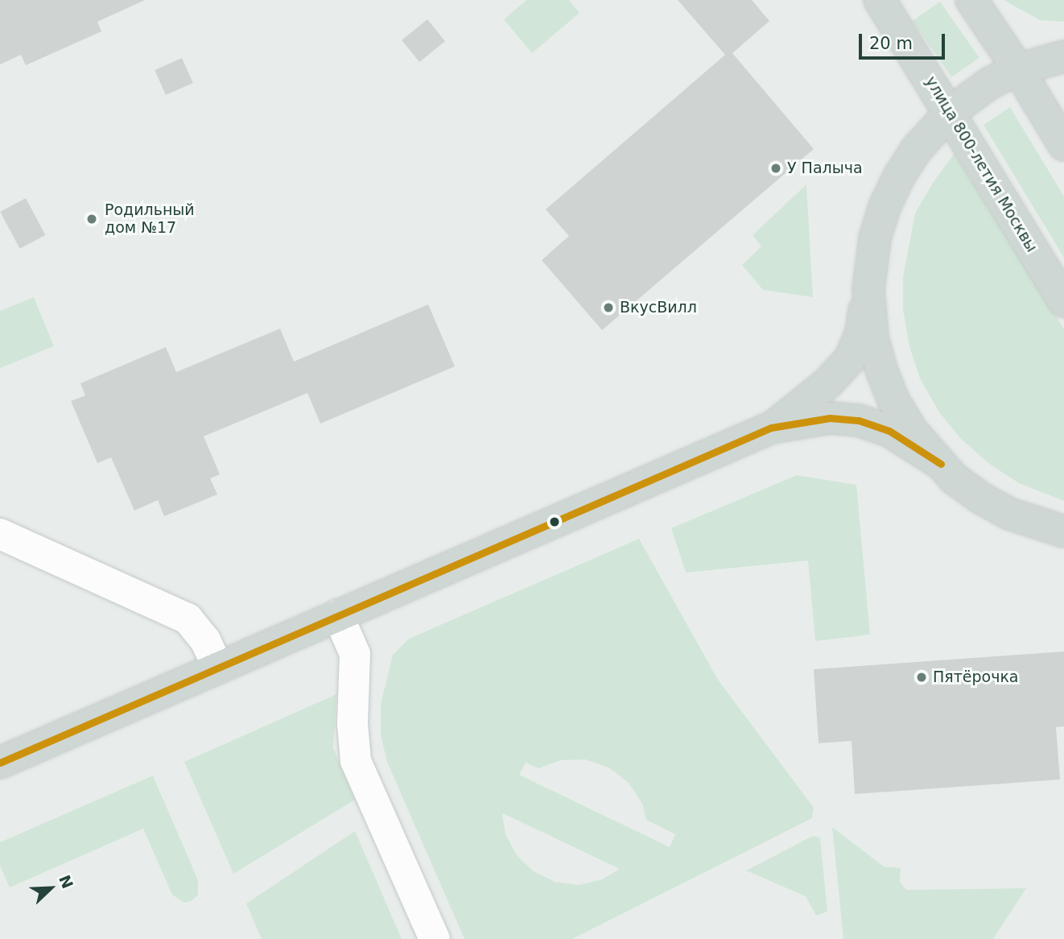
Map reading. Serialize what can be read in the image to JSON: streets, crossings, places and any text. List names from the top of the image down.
{
  "streets": {
    "main road": ["улица 800-летия Москвы"]
  },
  "places": [
    "У Палыча",
    "Родильный дом №17",
    "ВкусВилл",
    "Пятёрочка"
  ],
  "scale_bar": "20 m",
  "north": "top right"
}
